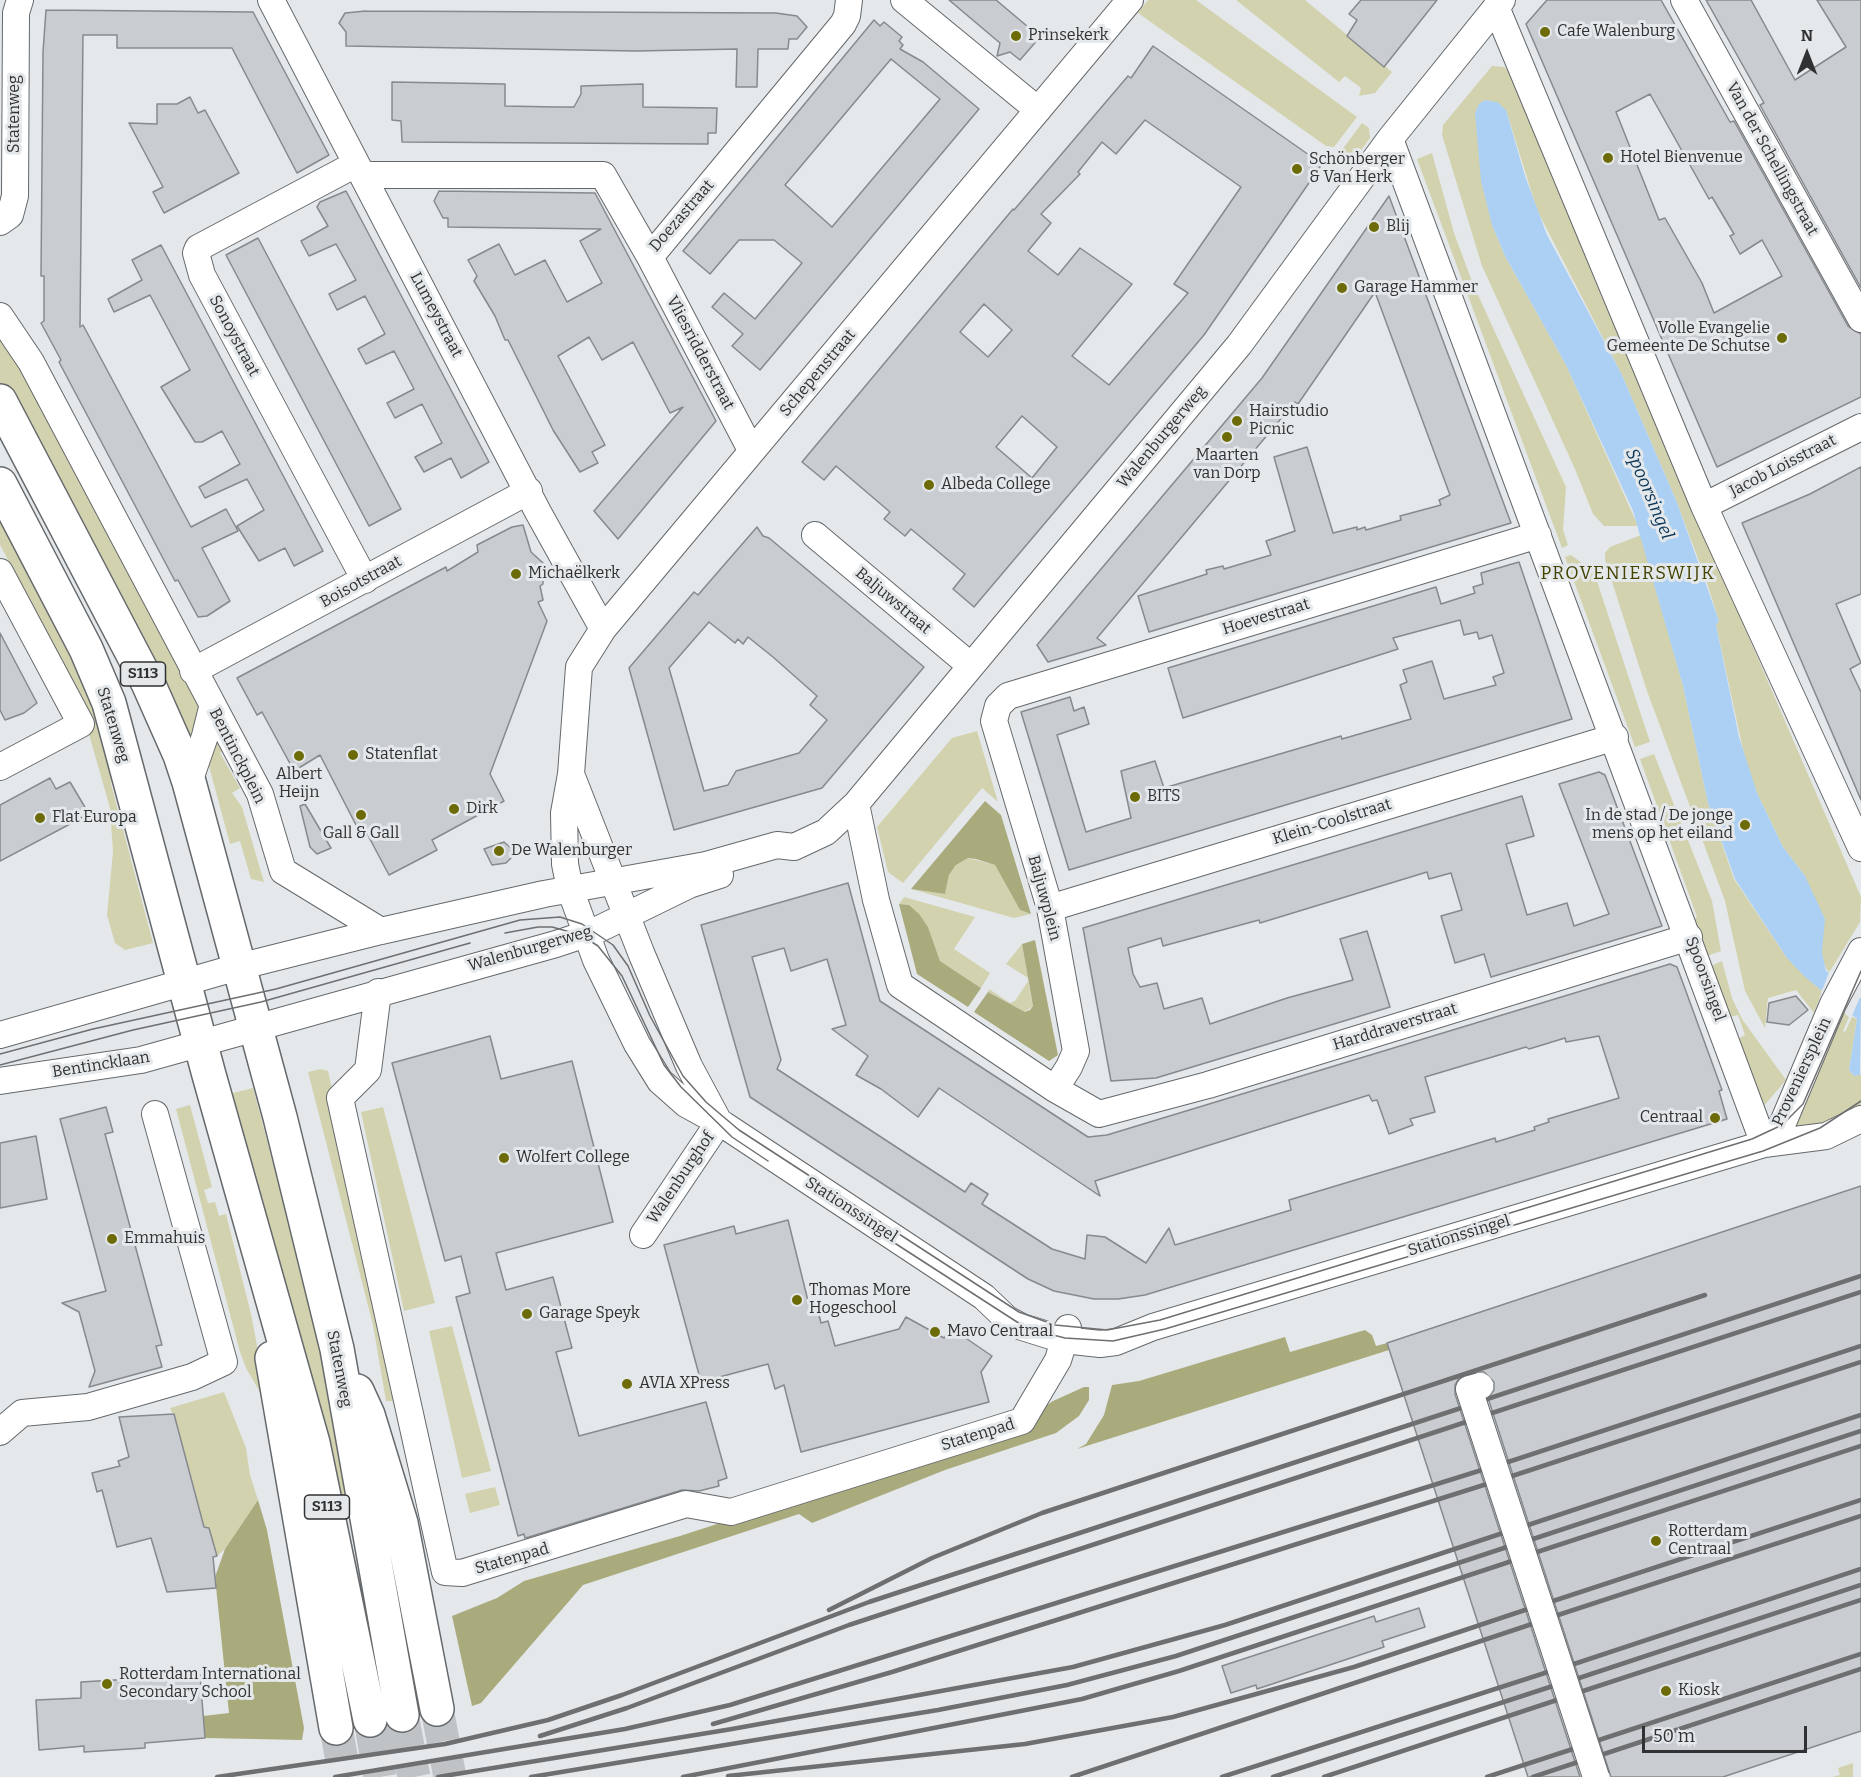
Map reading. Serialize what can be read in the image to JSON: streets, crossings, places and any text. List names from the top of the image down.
{
  "streets": {
    "main road": ["Statenweg", "S113"],
    "street": [
      "Van der Schellingstraat",
      "Doezastraat",
      "Lumeystraat",
      "Sonoystraat",
      "Vliesridderstraat",
      "Schepenstraat",
      "Walenburgerweg",
      "Jacob Loisstraat",
      "Boisotstraat",
      "Baljuwstraat",
      "Hoevestraat",
      "Bentinckplein",
      "Klein-Coolstraat",
      "Baljuwplein",
      "Spoorsingel",
      "Harddraverstraat",
      "Bentincklaan",
      "Proveniersplein",
      "Walenburghof",
      "Stationssingel",
      "Statenpad"
    ]
  },
  "crossings": [
    ["Statenweg", "Walenburgerweg"],
    ["Statenweg", "S113"],
    ["Doezastraat", "Lumeystraat"],
    ["Doezastraat", "Sonoystraat"],
    ["Doezastraat", "Vliesridderstraat"],
    ["Lumeystraat", "Sonoystraat"],
    ["Lumeystraat", "Schepenstraat"],
    ["Lumeystraat", "Boisotstraat"],
    ["Sonoystraat", "Boisotstraat"],
    ["Vliesridderstraat", "Schepenstraat"],
    ["Schepenstraat", "Walenburgerweg"],
    ["Schepenstraat", "Stationssingel"],
    ["Walenburgerweg", "Baljuwstraat"],
    ["Walenburgerweg", "S113"],
    ["Walenburgerweg", "Bentinckplein"],
    ["Walenburgerweg", "Spoorsingel"],
    ["Walenburgerweg", "Stationssingel"],
    ["Walenburgerweg", "Statenpad"],
    ["Boisotstraat", "Bentinckplein"],
    ["Hoevestraat", "Baljuwplein"],
    ["Hoevestraat", "Spoorsingel"],
    ["S113", "Bentincklaan"],
    ["Klein-Coolstraat", "Baljuwplein"],
    ["Klein-Coolstraat", "Spoorsingel"],
    ["Baljuwplein", "Harddraverstraat"],
    ["Spoorsingel", "Harddraverstraat"],
    ["Spoorsingel", "Proveniersplein"],
    ["Spoorsingel", "Stationssingel"],
    ["Proveniersplein", "Stationssingel"],
    ["Walenburghof", "Stationssingel"],
    ["Stationssingel", "Statenpad"]
  ],
  "districts": ["PROVENIERSWIJK"],
  "water": ["Spoorsingel"],
  "places": [
    "Cafe Walenburg",
    "Prinsekerk",
    "Hotel Bienvenue",
    "Schönberger & Van Herk",
    "Blij",
    "Garage Hammer",
    "Volle Evangelie Gemeente De Schutse",
    "Hairstudio Picnic",
    "Maarten van Dorp",
    "Albeda College",
    "Michaëlkerk",
    "Statenflat",
    "Albert Heijn",
    "BITS",
    "Dirk",
    "Gall & Gall",
    "Flat Europa",
    "In de stad / De jonge mens op het eiland",
    "De Walenburger",
    "Centraal",
    "Wolfert College",
    "Emmahuis",
    "Thomas More Hogeschool",
    "Garage Speyk",
    "Mavo Centraal",
    "AVIA XPress",
    "Rotterdam Centraal",
    "Rotterdam International Secondary School",
    "Kiosk"
  ],
  "scale_bar": "50 m",
  "north": "top"
}
